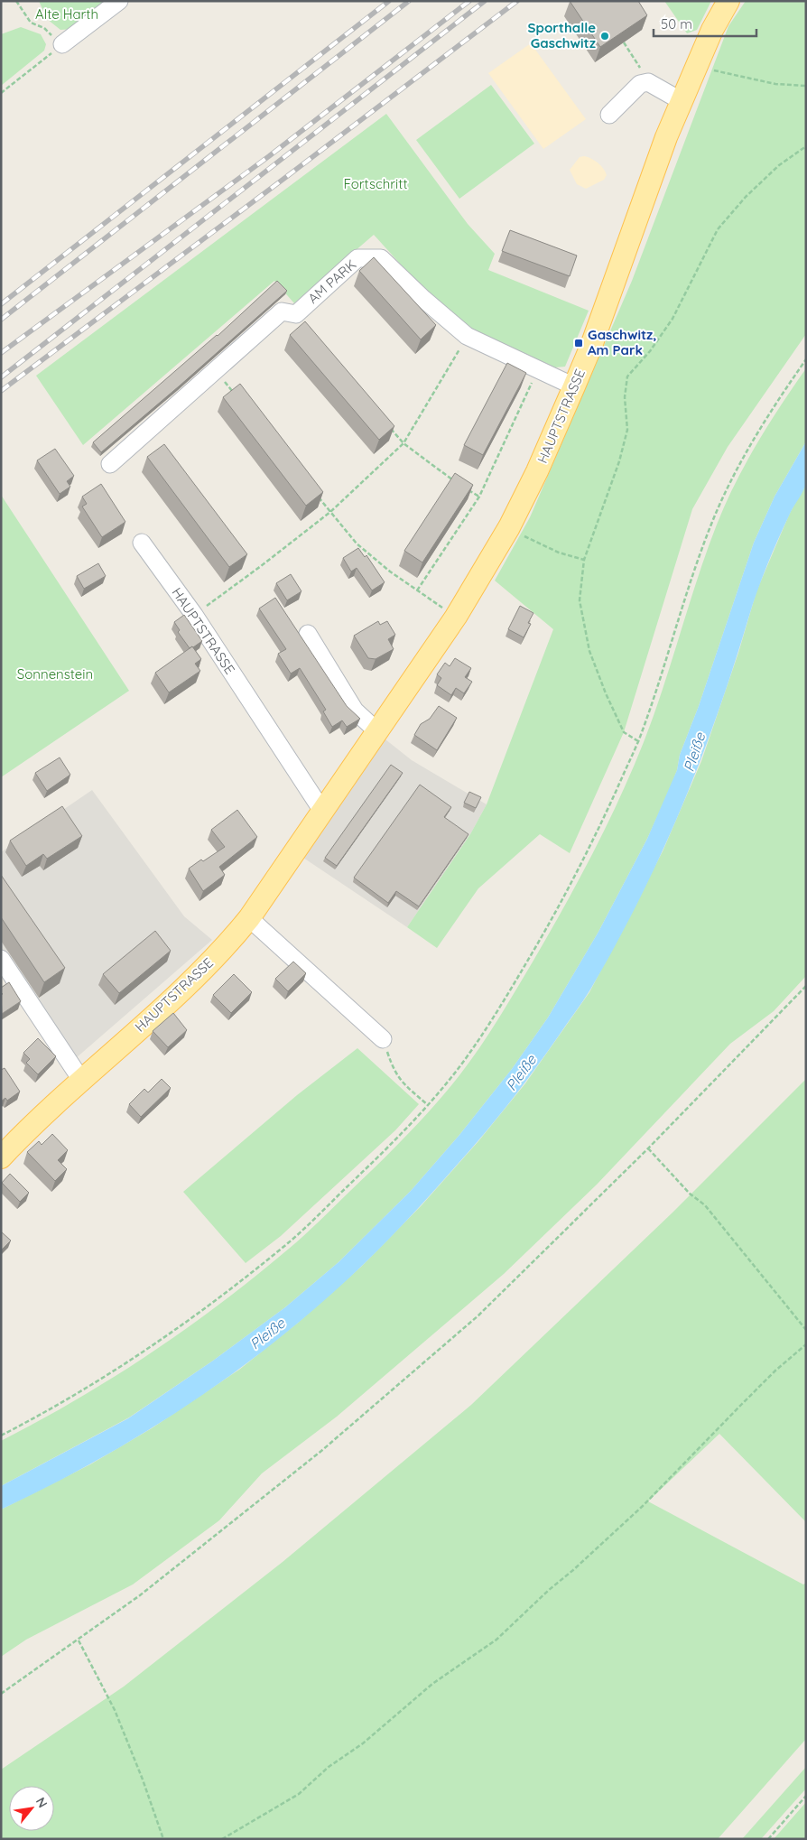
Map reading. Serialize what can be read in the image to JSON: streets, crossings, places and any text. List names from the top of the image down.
{
  "streets": {
    "main road": ["HAUPTSTRASSE"],
    "street": ["AM PARK"]
  },
  "crossings": [
    ["AM PARK", "HAUPTSTRASSE"]
  ],
  "water": ["Pleiße"],
  "parks": ["Alte Harth", "Fortschritt", "Sonnenstein"],
  "places": {
    "other": ["Sporthalle Gaschwitz"],
    "transit": ["Gaschwitz, Am Park"]
  },
  "scale_bar": "50 m",
  "north": "top right"
}
